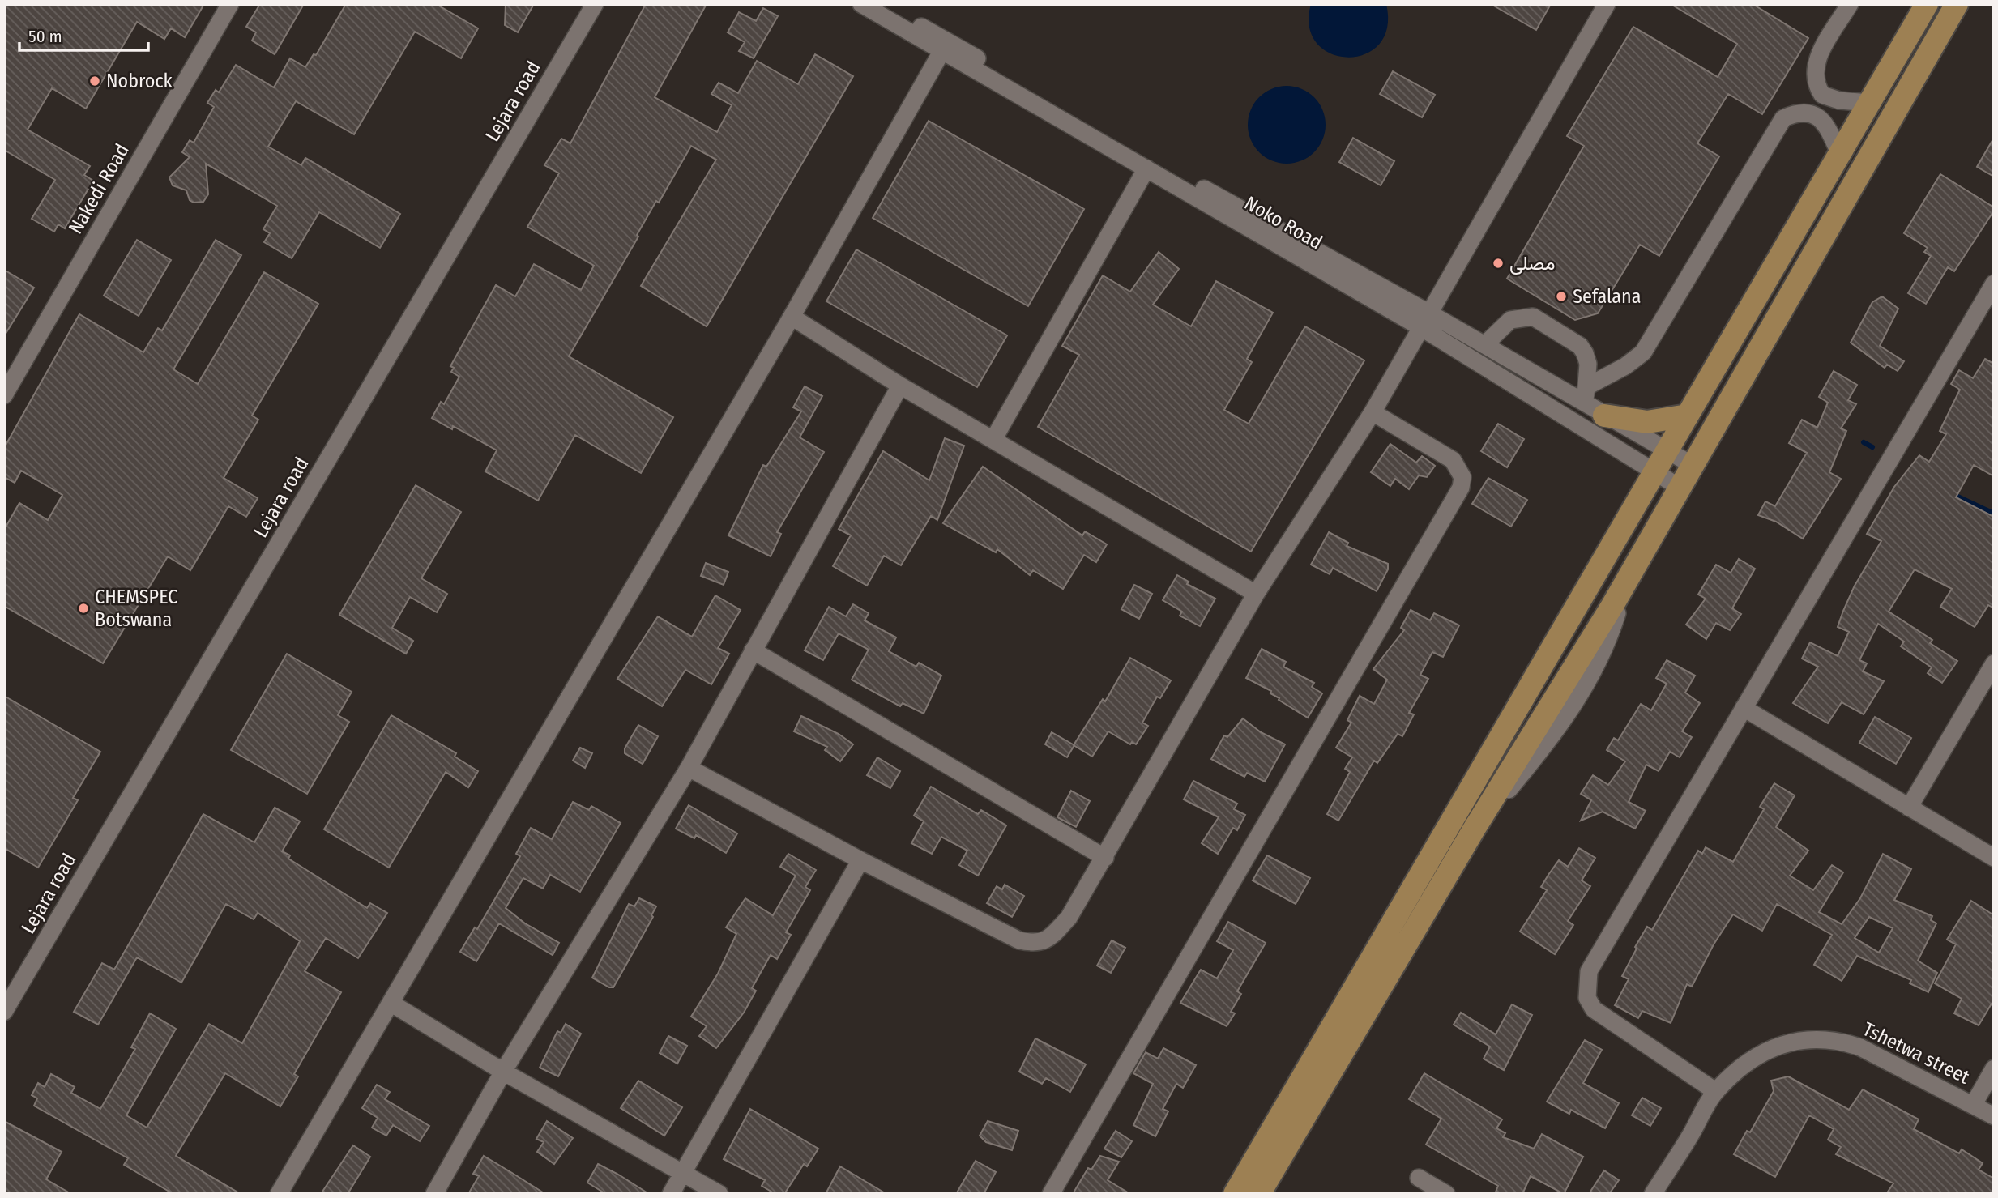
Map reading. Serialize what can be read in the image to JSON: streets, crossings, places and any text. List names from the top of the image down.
{
  "streets": {
    "street": [
      "Lejara road",
      "Nakedi Road",
      "Noko Road",
      "Tshetwa street"
    ]
  },
  "places": [
    "Nobrock",
    "مصلى",
    "Sefalana",
    "CHEMSPEC Botswana"
  ],
  "scale_bar": "50 m"
}
